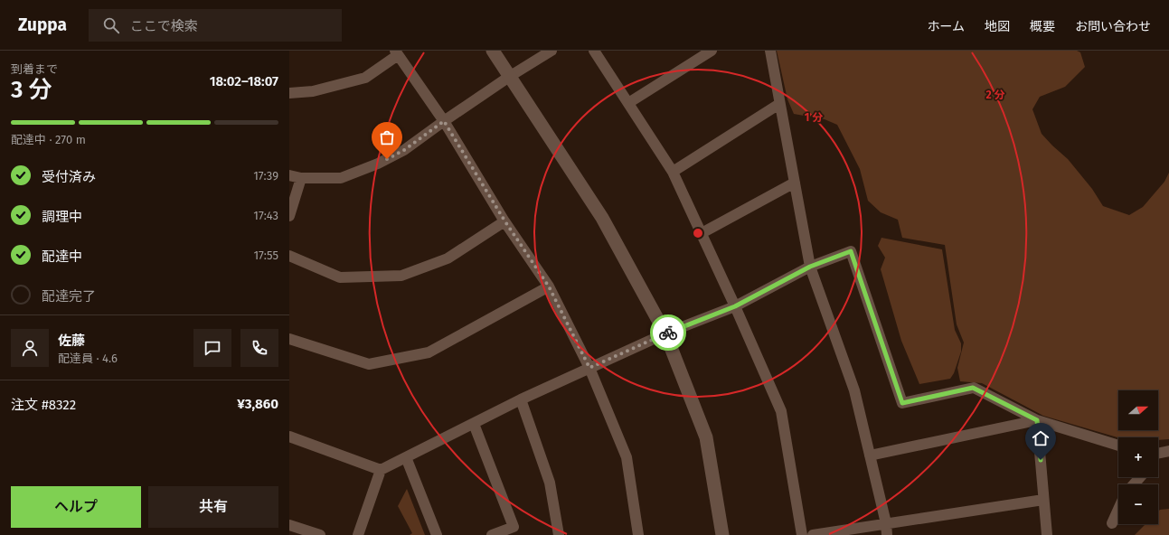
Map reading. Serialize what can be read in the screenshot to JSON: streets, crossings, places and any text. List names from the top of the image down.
{
  "north": "right",
  "page": {
    "header": "Zuppa",
    "search": "ここで検索",
    "nav": [
      "ホーム",
      "地図",
      "概要",
      "お問い合わせ"
    ],
    "heading": ["3 分", "到着まで", "18:02–18:07"],
    "panel": [
      "佐藤",
      "配達員 · 4.6",
      "注文 #8322",
      "¥3,860"
    ],
    "bar": "配達中 · 270 m",
    "list": [
      ["受付済み", "17:39"],
      ["調理中", "17:43"],
      ["配達中", "17:55"],
      "配達完了"
    ],
    "map_buttons": ["+", "−"],
    "buttons": ["ヘルプ", "共有"]
  },
  "rings": ["2 分", "1 分"]
}
